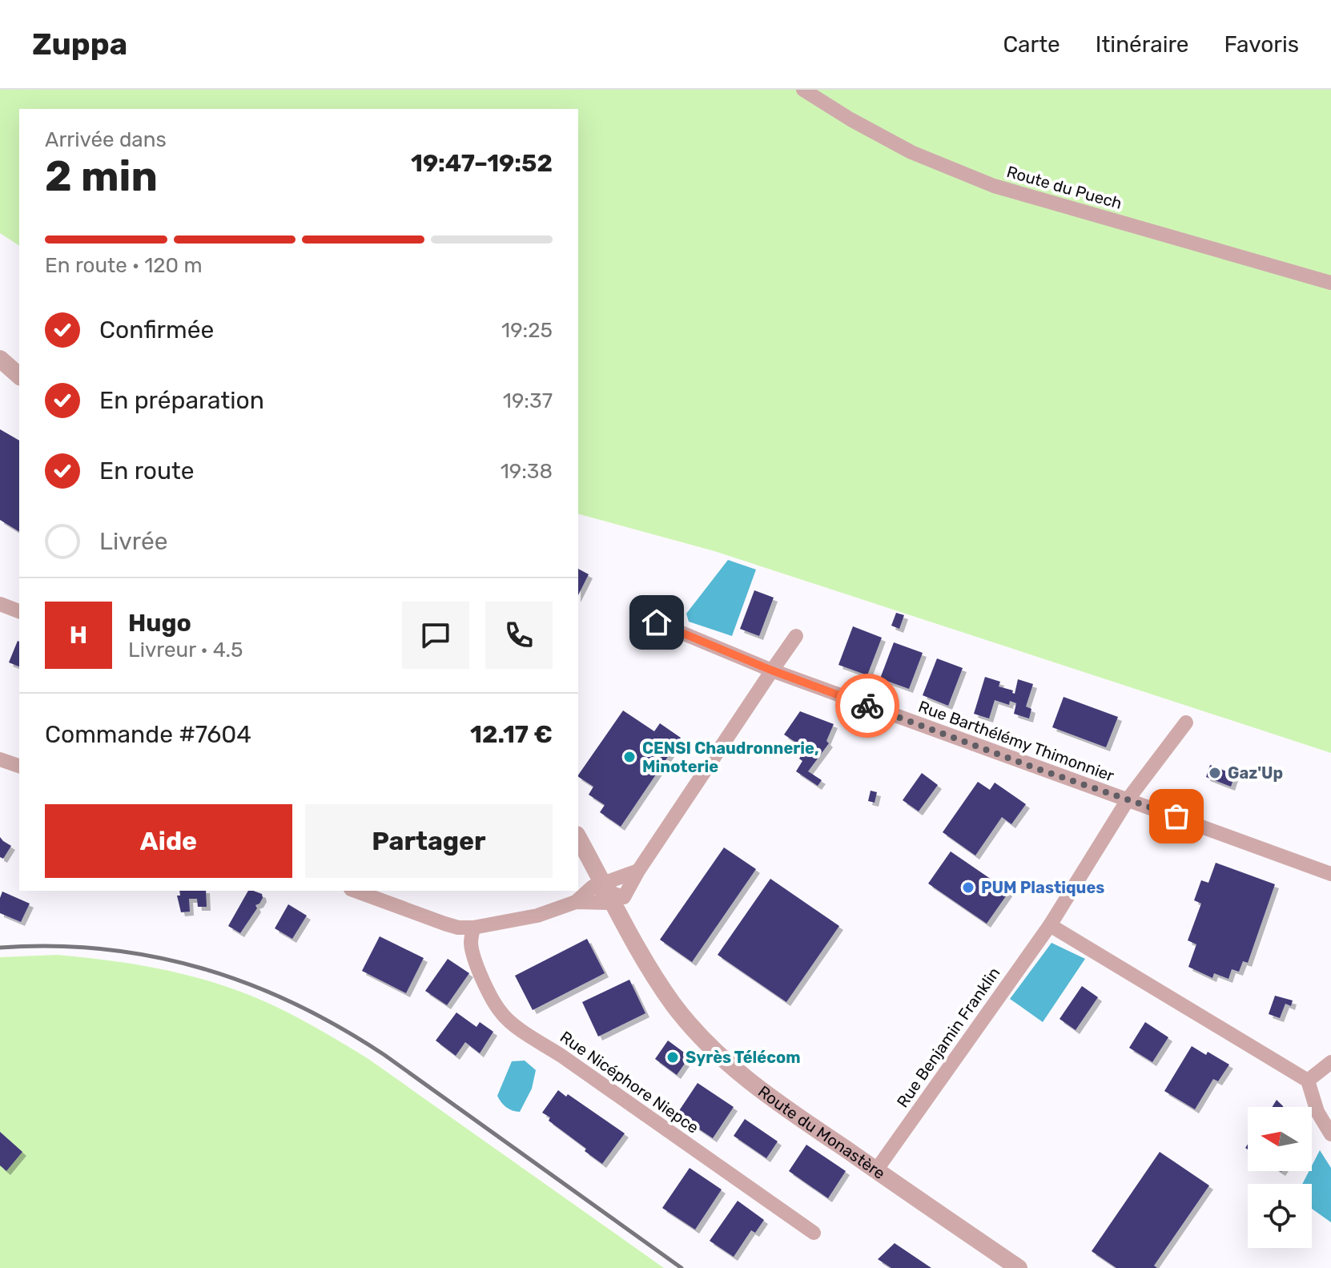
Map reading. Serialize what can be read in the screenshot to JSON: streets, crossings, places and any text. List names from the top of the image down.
{
  "streets": {
    "street": [
      "Route du Puech",
      "Rue Barthélémy Thimonnier",
      "Rue Benjamin Franklin",
      "Rue Nicéphore Niepce",
      "Route du Monastère"
    ]
  },
  "crossings": [
    ["Rue Barthélémy Thimonnier", "Rue Benjamin Franklin"],
    ["Rue Benjamin Franklin", "Route du Monastère"]
  ],
  "places": [
    "CENSI Chaudronnerie, Minoterie",
    "Gaz'Up",
    "PUM Plastiques",
    "Syrès Télécom"
  ],
  "north": "left",
  "page": {
    "header": "Zuppa",
    "nav": ["Carte", "Itinéraire", "Favoris"],
    "heading": ["2 min", "Arrivée dans", "19:47–19:52"],
    "panel": [
      "Hugo",
      "Livreur · 4.5",
      "Commande #7604",
      "12.17 €"
    ],
    "bar": "En route · 120 m",
    "list": [
      ["Confirmée", "19:25"],
      ["En préparation", "19:37"],
      ["En route", "19:38"],
      "Livrée"
    ],
    "round": "H",
    "buttons": ["Aide", "Partager"]
  }
}
